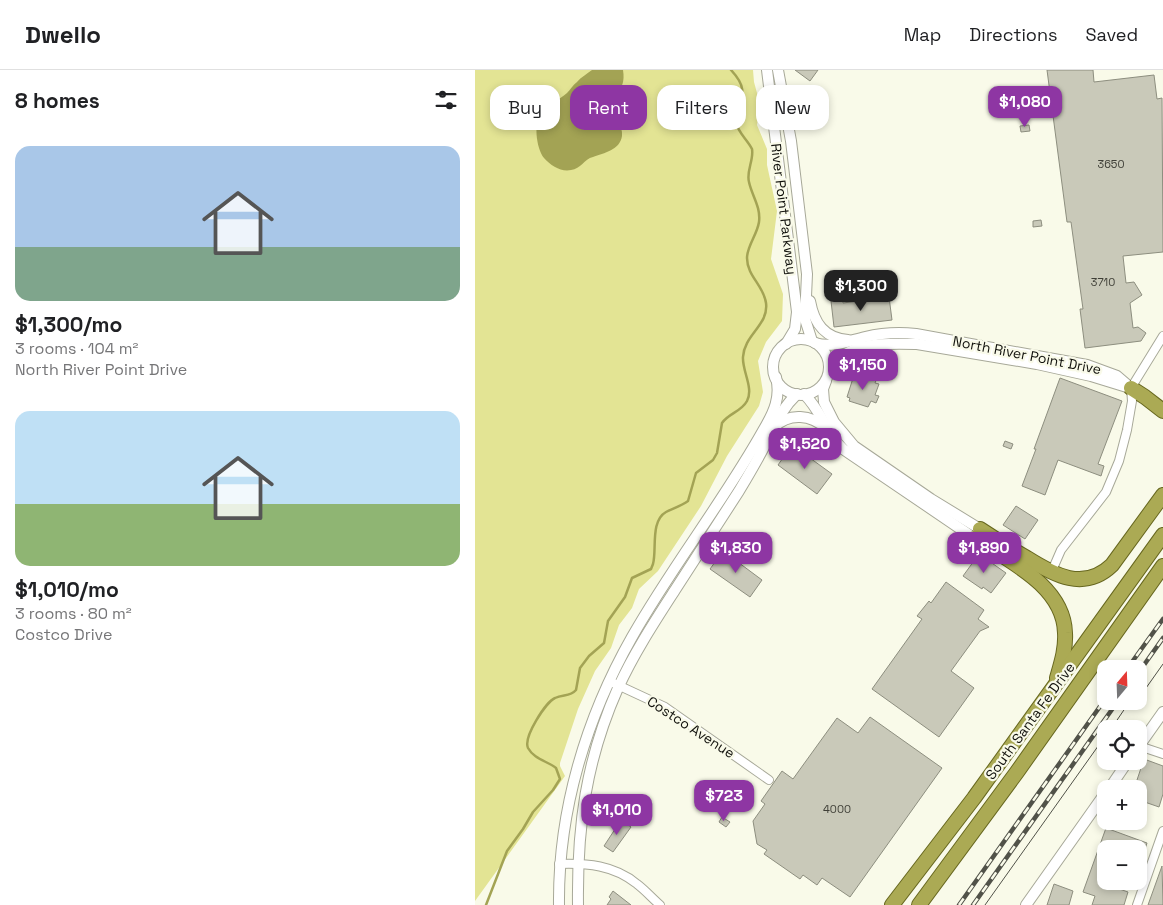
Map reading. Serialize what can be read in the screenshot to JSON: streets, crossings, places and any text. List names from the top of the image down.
{
  "streets": {
    "highway": ["South Santa Fe Drive"],
    "street": ["River Point Parkway", "North River Point Drive", "Costco Avenue"]
  },
  "crossings": [
    ["River Point Parkway", "North River Point Drive"]
  ],
  "house_numbers": ["3650", "3710", "4000"],
  "north": "top",
  "page": {
    "header": "Dwello",
    "nav": ["Map", "Directions", "Saved"],
    "heading": "8 homes",
    "chip": [
      "Buy",
      "Rent",
      "Filters",
      "New"
    ],
    "price": [
      "$1,080",
      "$1,300",
      "$1,150",
      "$1,520",
      "$1,830",
      "$1,890",
      "$723",
      "$1,010"
    ],
    "list": [
      {
        "name": "$1,300/mo",
        "note": "3 rooms · 104 m² · North River Point Drive"
      },
      {
        "name": "$1,010/mo",
        "note": "3 rooms · 80 m² · Costco Drive"
      }
    ],
    "map_buttons": ["+", "−"]
  }
}
